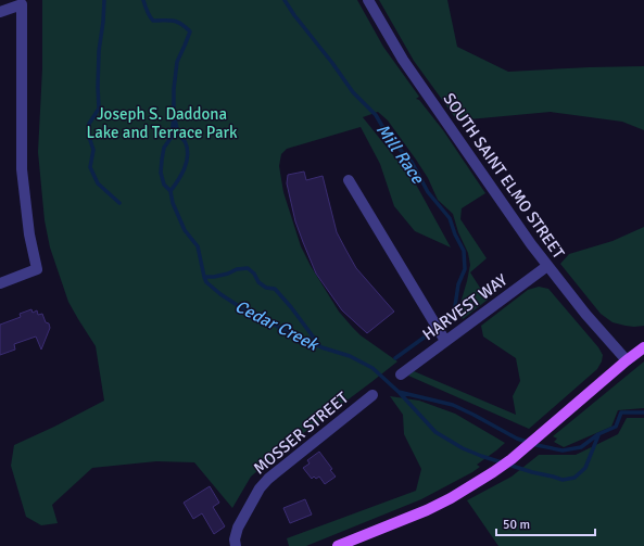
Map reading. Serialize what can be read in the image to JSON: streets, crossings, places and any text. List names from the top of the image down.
{
  "streets": {
    "street": ["SOUTH SAINT ELMO STREET", "HARVEST WAY", "MOSSER STREET"]
  },
  "crossings": [
    ["SOUTH SAINT ELMO STREET", "HARVEST WAY"]
  ],
  "water": ["Mill Race", "Cedar Creek"],
  "parks": ["Joseph S. Daddona Lake and Terrace Park"],
  "scale_bar": "50 m"
}
